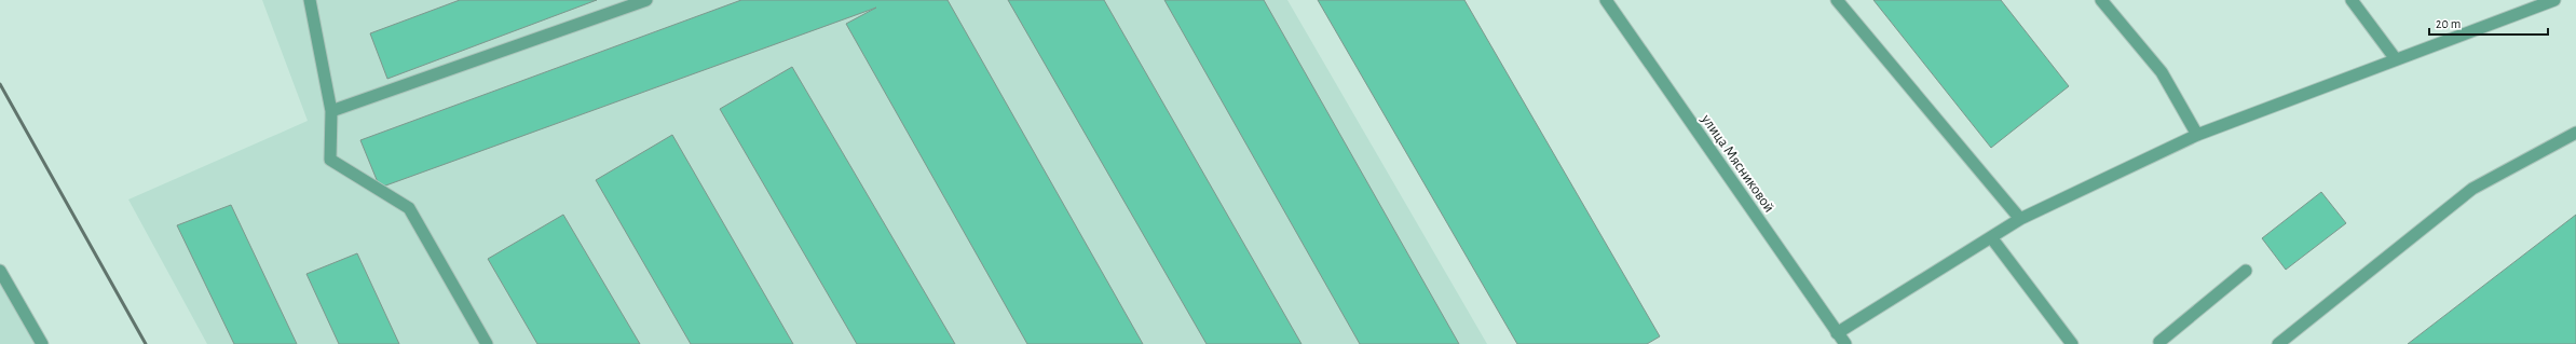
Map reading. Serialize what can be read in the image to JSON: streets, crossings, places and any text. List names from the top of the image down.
{
  "streets": {
    "street": ["улица Мясниковой"]
  },
  "scale_bar": "20 m"
}
